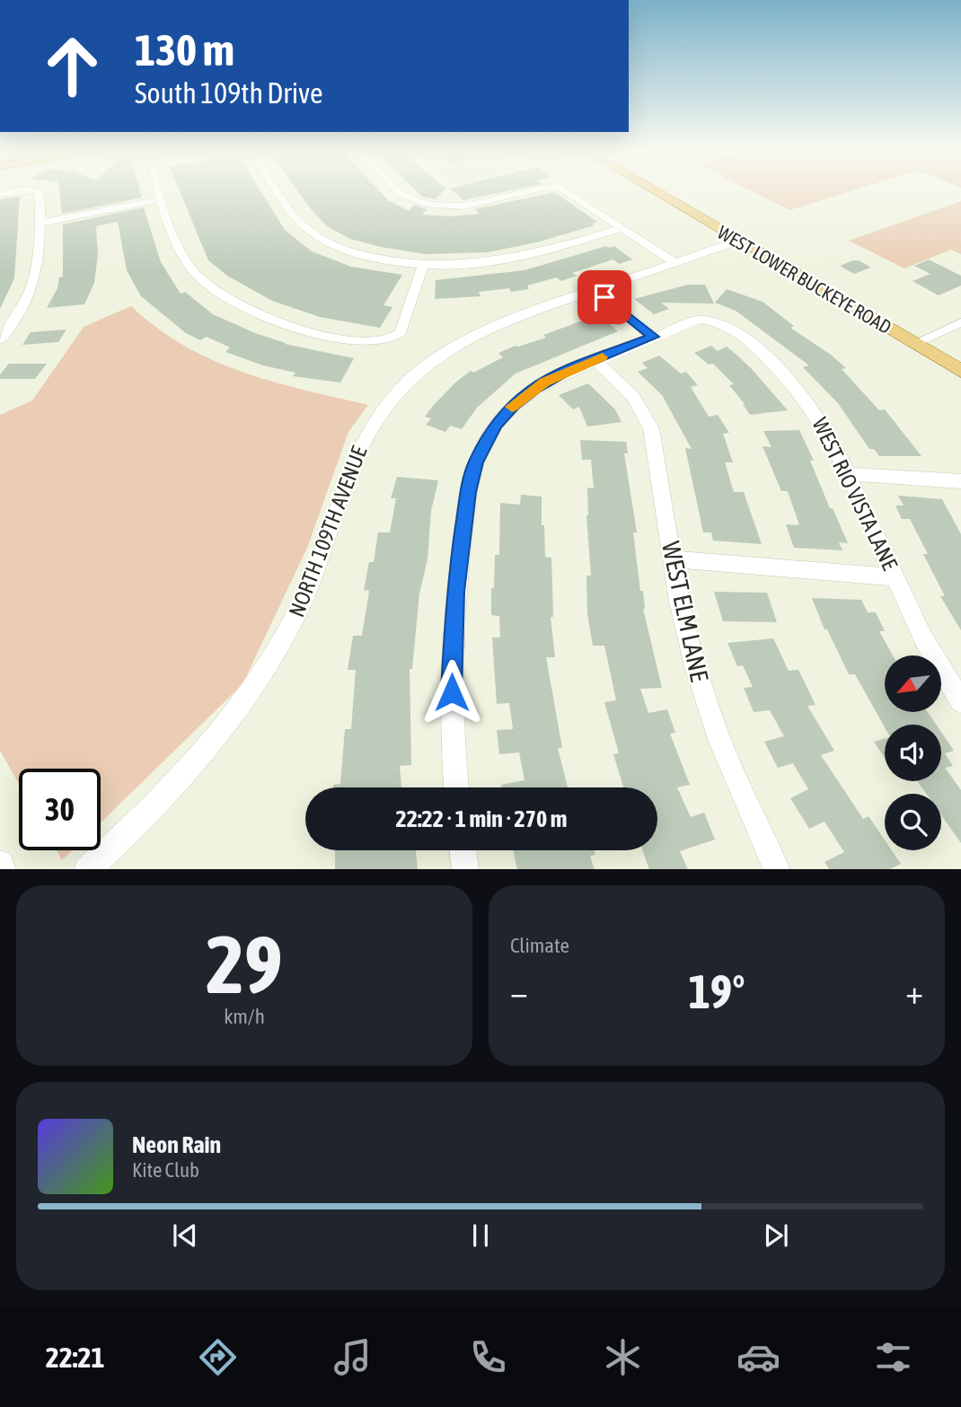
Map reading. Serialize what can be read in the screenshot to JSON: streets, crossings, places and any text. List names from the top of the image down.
{
  "streets": {
    "main road": ["WEST LOWER BUCKEYE ROAD"],
    "street": ["WEST RIO VISTA LANE", "NORTH 109TH AVENUE", "WEST ELM LANE"]
  },
  "crossings": [
    ["WEST LOWER BUCKEYE ROAD", "NORTH 109TH AVENUE"]
  ],
  "north": "bottom left",
  "page": {
    "turn": ["130 m", "South 109th Drive"],
    "limit": "30",
    "trip": "22:22 · 1 min · 270 m",
    "tile": [
      ["29", "km/h"],
      "Climate"
    ],
    "heat": ["−", "19°", "+"],
    "song": ["Neon Rain", "Kite Club"],
    "tabs": "22:21"
  }
}
